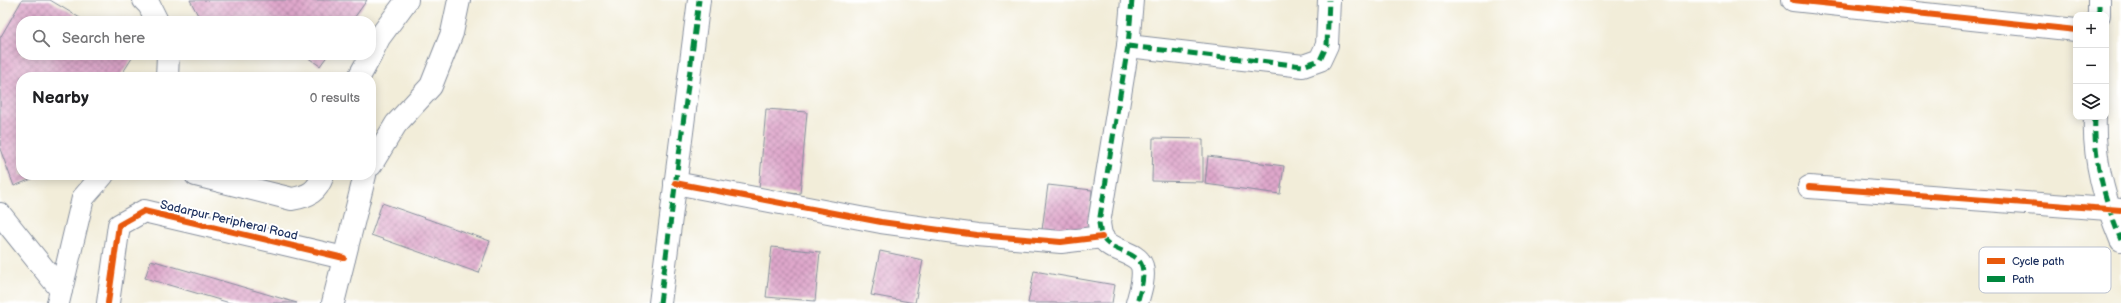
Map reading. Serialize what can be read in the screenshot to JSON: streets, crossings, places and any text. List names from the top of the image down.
{
  "streets": {
    "street": ["Sadarpur Peripheral Road"]
  },
  "legend": ["Cycle path", "Path"],
  "page": {
    "map_buttons": ["+", "−"],
    "search": "Search here",
    "heading": ["Nearby", "0 results"]
  }
}
